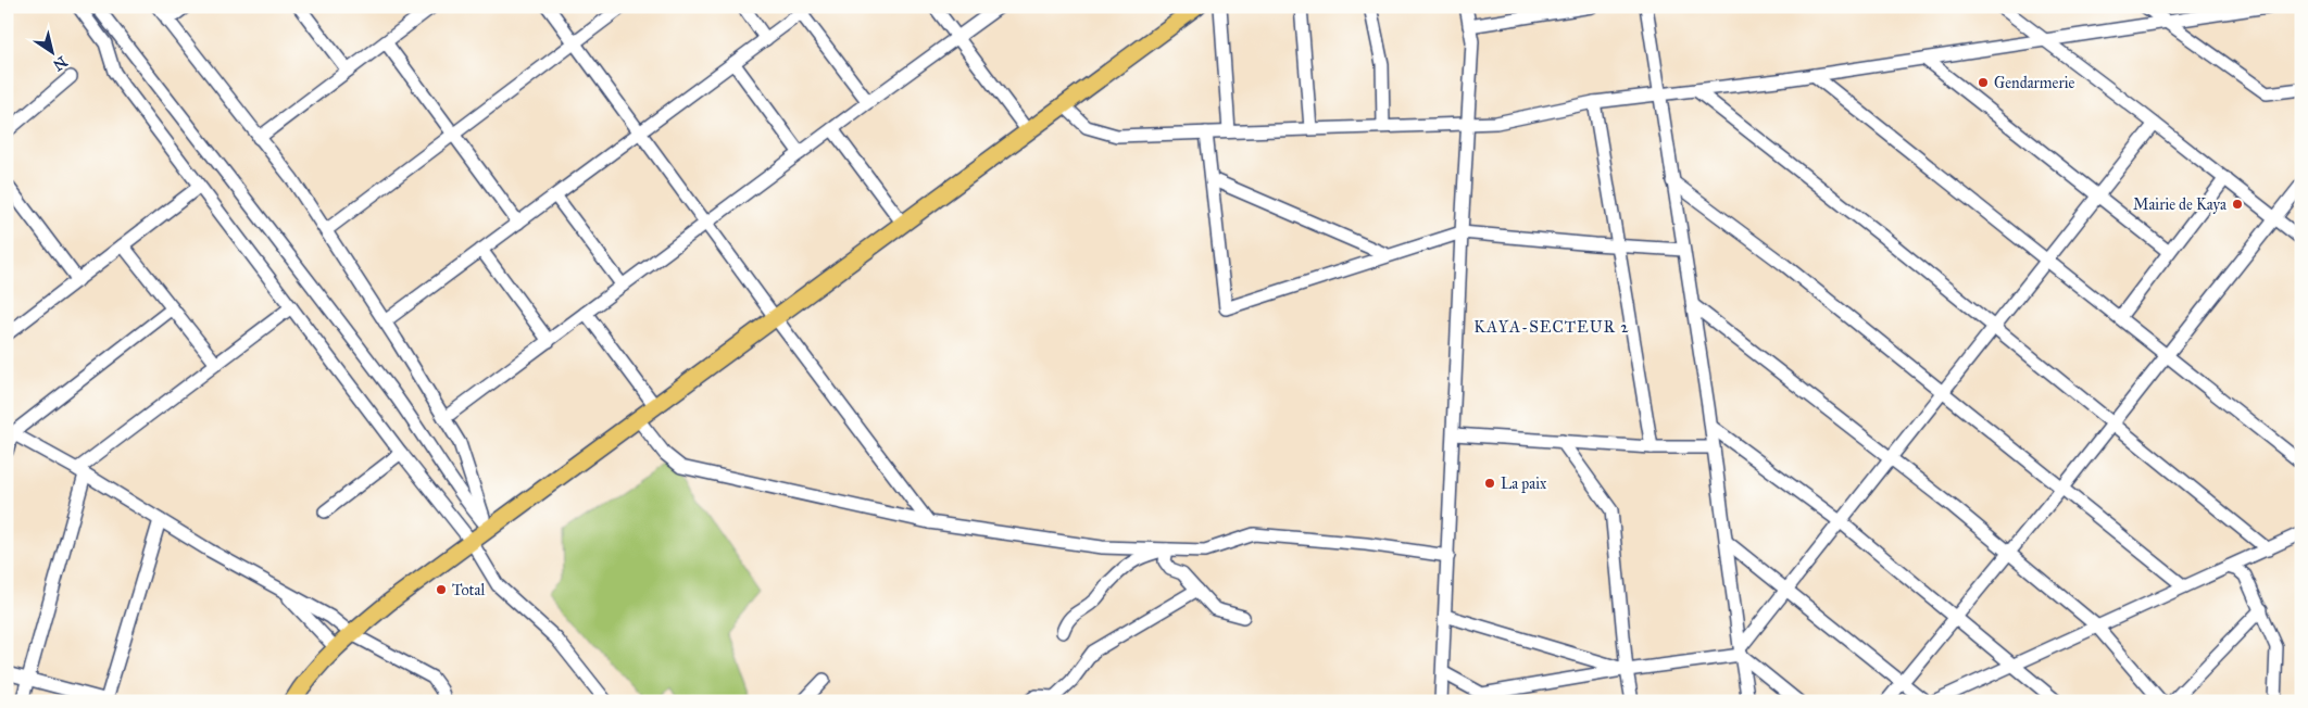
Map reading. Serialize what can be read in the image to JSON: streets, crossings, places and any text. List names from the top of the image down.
{
  "districts": ["KAYA-SECTEUR 2"],
  "places": [
    "Gendarmerie",
    "Mairie de Kaya",
    "La paix",
    "Total"
  ],
  "north": "bottom right"
}
